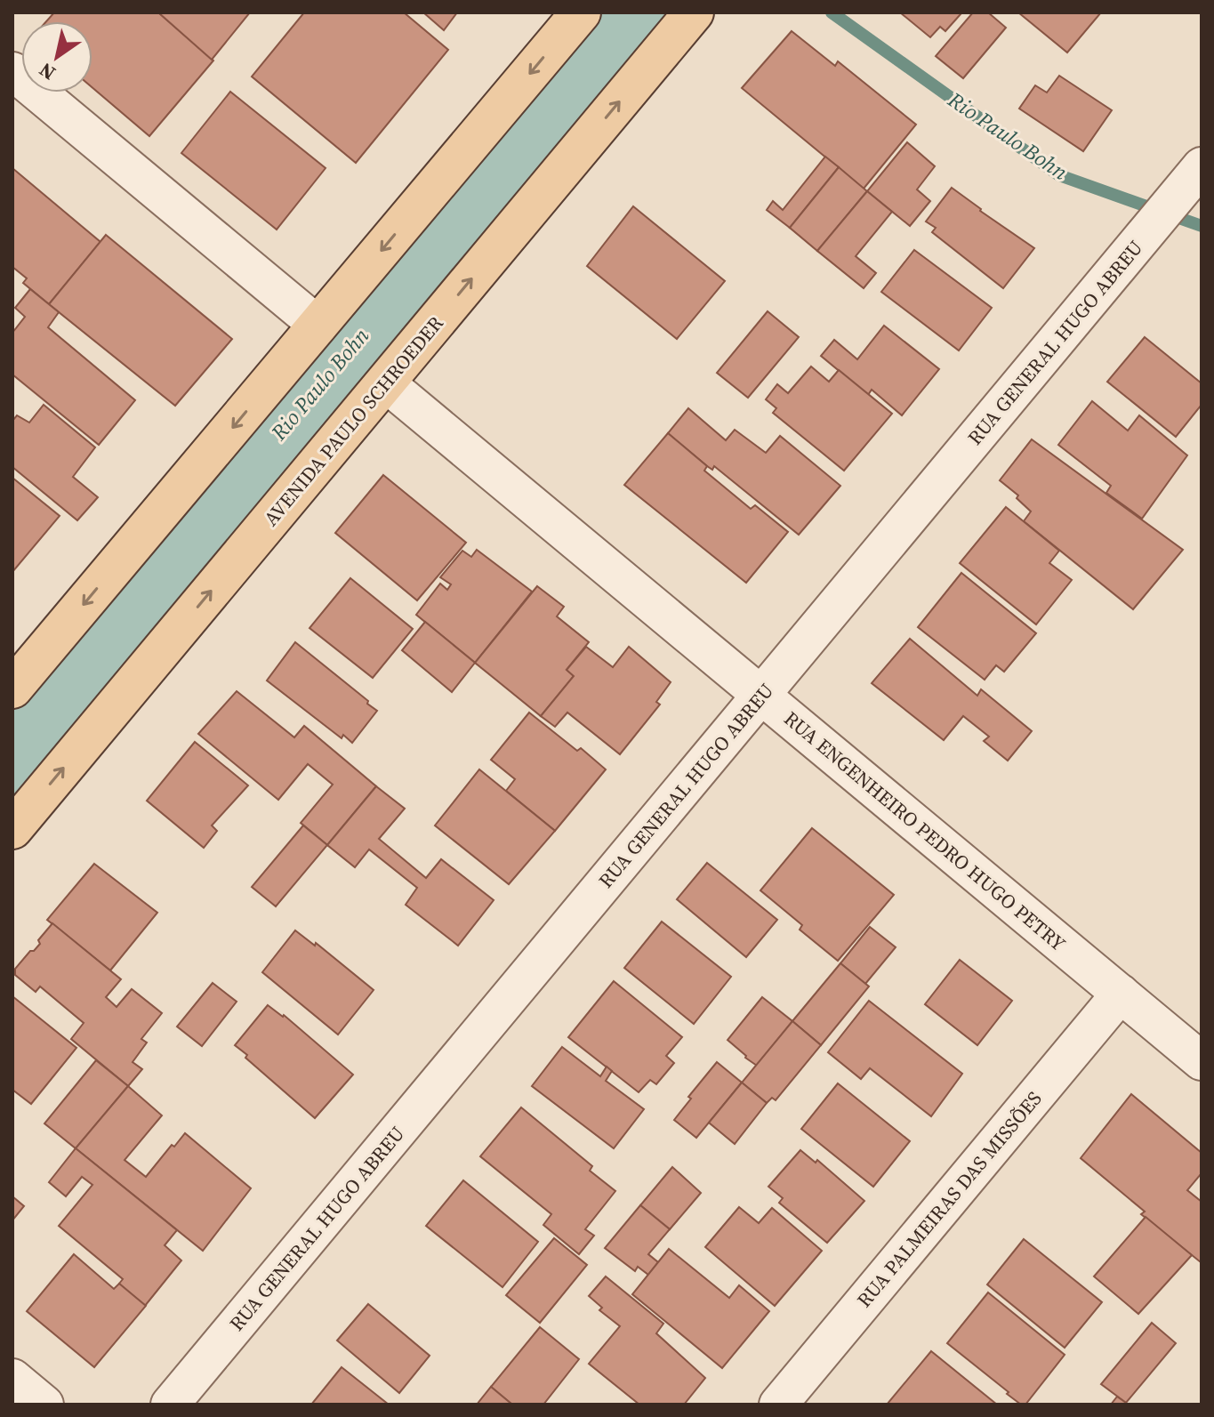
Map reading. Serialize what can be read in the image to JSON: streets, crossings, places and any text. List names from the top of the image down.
{
  "streets": {
    "main road": ["AVENIDA PAULO SCHROEDER"],
    "street": ["RUA GENERAL HUGO ABREU", "RUA ENGENHEIRO PEDRO HUGO PETRY", "RUA PALMEIRAS DAS MISSÕES"]
  },
  "crossings": [
    ["RUA GENERAL HUGO ABREU", "RUA ENGENHEIRO PEDRO HUGO PETRY"],
    ["AVENIDA PAULO SCHROEDER", "RUA ENGENHEIRO PEDRO HUGO PETRY"],
    ["RUA ENGENHEIRO PEDRO HUGO PETRY", "RUA PALMEIRAS DAS MISSÕES"]
  ],
  "water": ["Rio Paulo Bohn"],
  "north": "bottom left"
}
